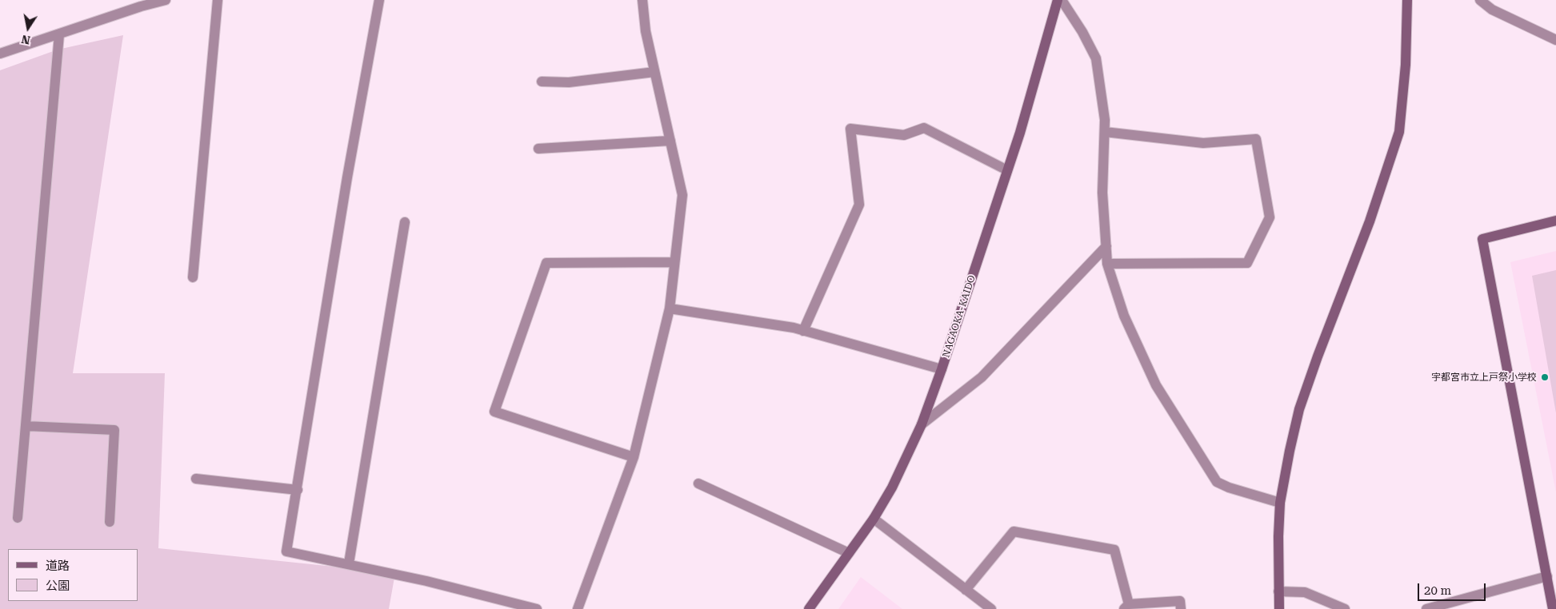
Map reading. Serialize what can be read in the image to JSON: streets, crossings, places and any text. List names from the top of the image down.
{
  "streets": {
    "street": ["NAGAOKA-KAIDO"]
  },
  "places": ["宇都宮市立上戸祭小学校"],
  "legend": ["道路", "公園"],
  "scale_bar": "20 m",
  "north": "bottom"
}
